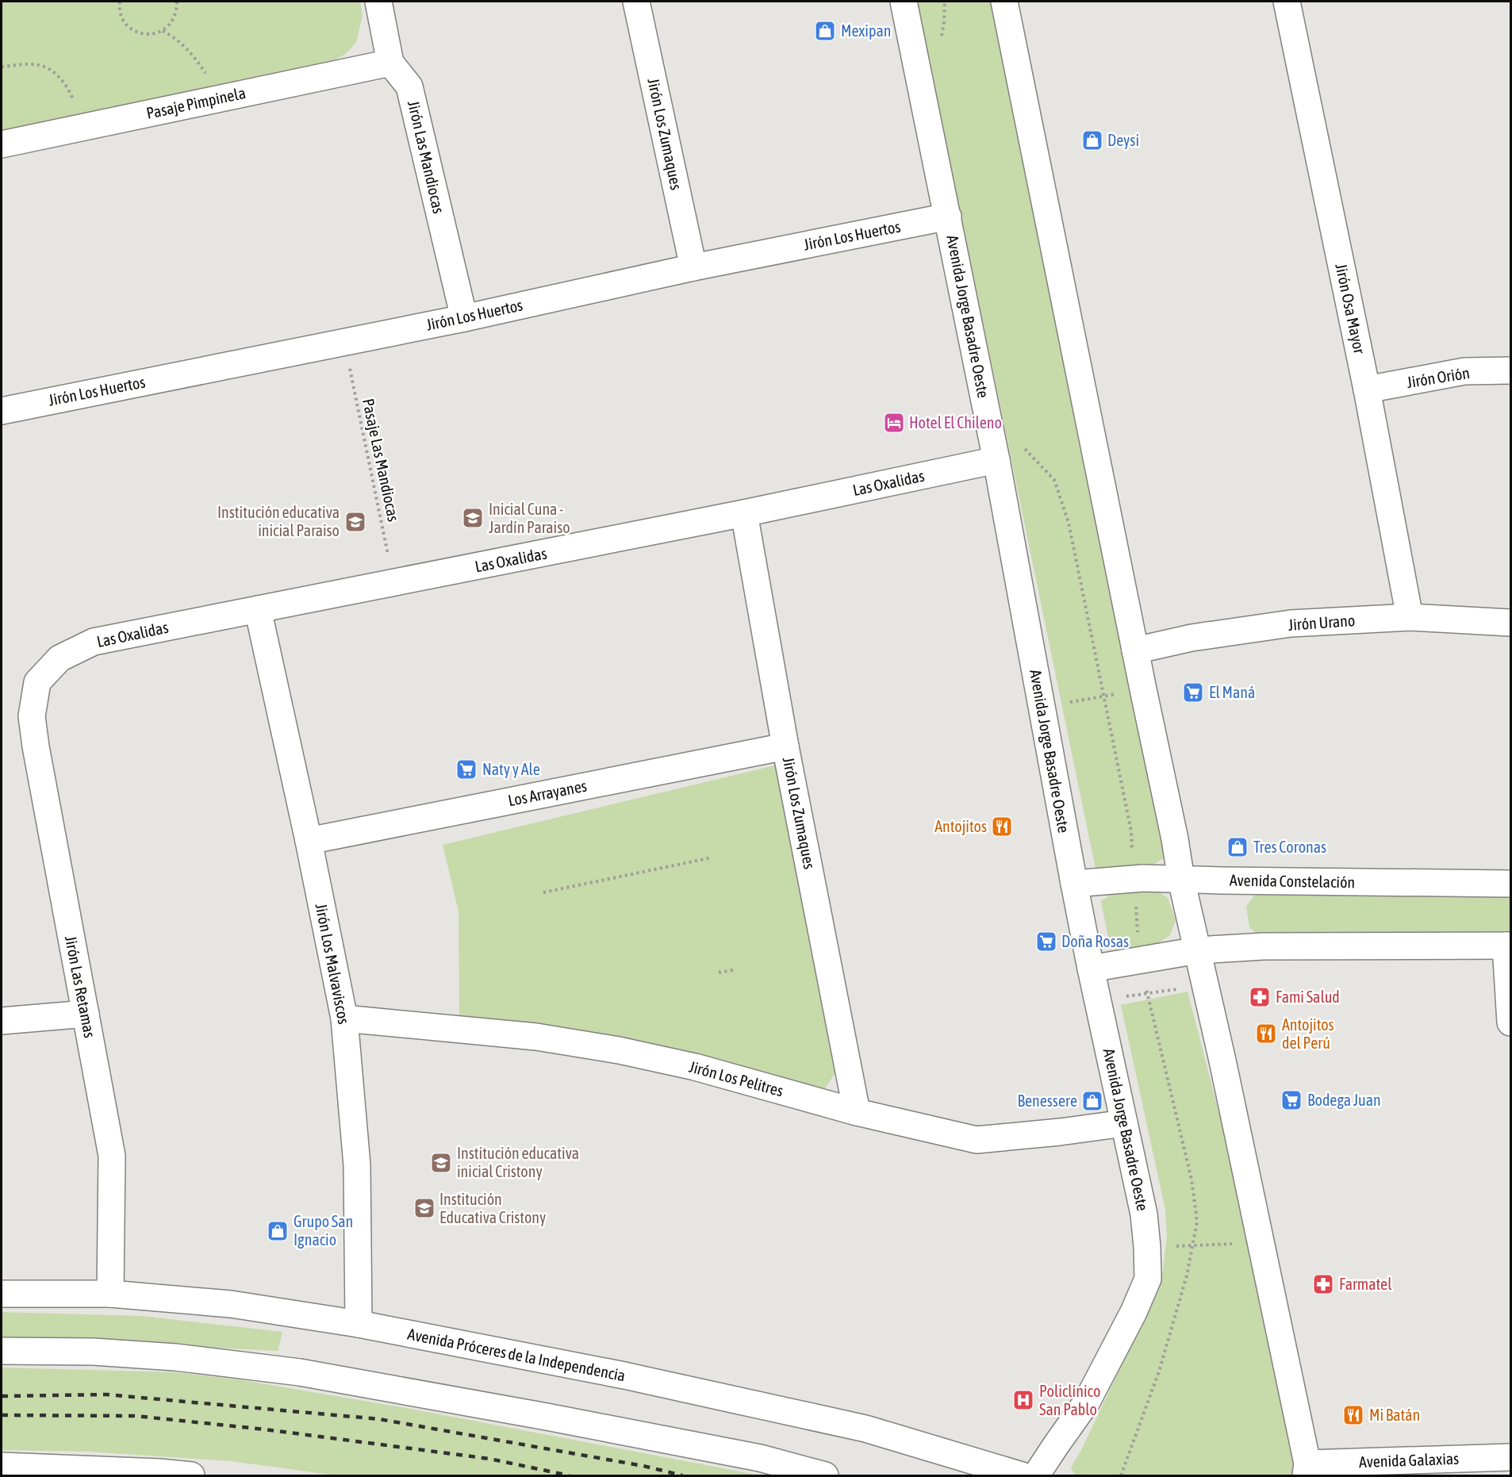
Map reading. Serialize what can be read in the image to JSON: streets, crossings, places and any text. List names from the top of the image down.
{
  "streets": {
    "street": [
      "Pasaje Pimpinela",
      "Jirón Los Zumaques",
      "Jirón Las Mandiocas",
      "Jirón Los Huertos",
      "Jirón Osa Mayor",
      "Avenida Jorge Basadre Oeste",
      "Jirón Orión",
      "Las Oxalidas",
      "Jirón Urano",
      "Los Arrayanes",
      "Avenida Constelación",
      "Jirón Los Malvaviscos",
      "Jirón Las Retamas",
      "Jirón Los Pelitres",
      "Avenida Próceres de la Independencia",
      "Avenida Galaxias"
    ],
    "path": ["Pasaje Las Mandiocas"]
  },
  "crossings": [
    ["Pasaje Pimpinela", "Jirón Las Mandiocas"],
    ["Jirón Los Zumaques", "Jirón Los Huertos"],
    ["Jirón Los Zumaques", "Las Oxalidas"],
    ["Jirón Los Zumaques", "Los Arrayanes"],
    ["Jirón Los Zumaques", "Jirón Los Pelitres"],
    ["Jirón Las Mandiocas", "Jirón Los Huertos"],
    ["Jirón Los Huertos", "Avenida Jorge Basadre Oeste"],
    ["Jirón Los Huertos", "Pasaje Las Mandiocas"],
    ["Jirón Osa Mayor", "Jirón Orión"],
    ["Jirón Osa Mayor", "Jirón Urano"],
    ["Avenida Jorge Basadre Oeste", "Las Oxalidas"],
    ["Avenida Jorge Basadre Oeste", "Avenida Constelación"],
    ["Avenida Jorge Basadre Oeste", "Jirón Los Pelitres"],
    ["Pasaje Las Mandiocas", "Las Oxalidas"],
    ["Las Oxalidas", "Jirón Los Malvaviscos"],
    ["Las Oxalidas", "Jirón Las Retamas"],
    ["Los Arrayanes", "Jirón Los Malvaviscos"],
    ["Jirón Los Malvaviscos", "Jirón Los Pelitres"],
    ["Jirón Los Malvaviscos", "Avenida Próceres de la Independencia"],
    ["Jirón Las Retamas", "Avenida Próceres de la Independencia"]
  ],
  "places": {
    "shop": [
      "Mexipan",
      "Deysi",
      "Tres Coronas",
      "Benessere",
      "Grupo San Ignacio"
    ],
    "hotel": ["Hotel El Chileno"],
    "school or university": [
      "Inicial Cuna - Jardín Paraiso",
      "Institución educativa inicial Paraiso",
      "Institución educativa inicial Cristony",
      "Institución Educativa Cristony"
    ],
    "supermarket": [
      "El Maná",
      "Naty y Ale",
      "Doña Rosas",
      "Bodega Juan"
    ],
    "restaurant": ["Antojitos", "Antojitos del Perú", "Mi Batán"],
    "pharmacy": ["Fami Salud", "Farmatel"],
    "hospital": ["Policlínico San Pablo"]
  }
}
